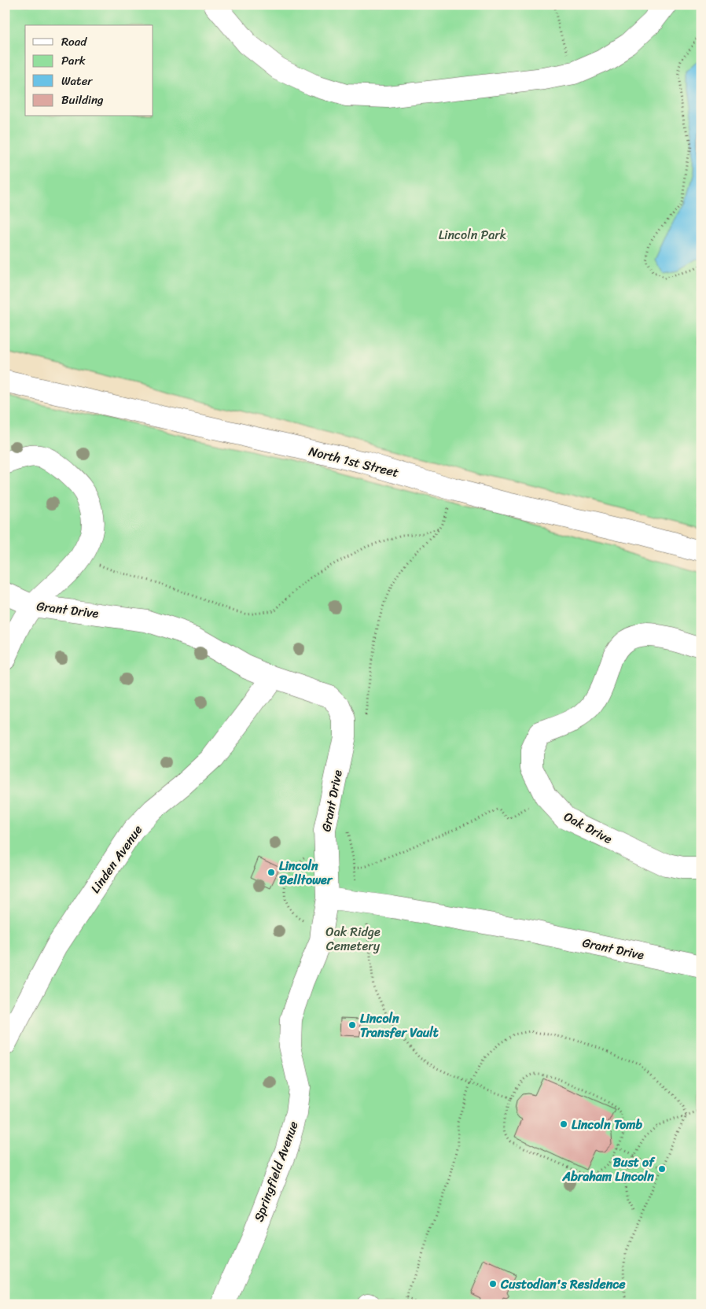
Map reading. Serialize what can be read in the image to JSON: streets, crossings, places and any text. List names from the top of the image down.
{
  "streets": {
    "street": [
      "North 1st Street",
      "Grant Drive",
      "Oak Drive",
      "Linden Avenue",
      "Springfield Avenue"
    ]
  },
  "crossings": [
    ["Grant Drive", "Linden Avenue"],
    ["Grant Drive", "Springfield Avenue"]
  ],
  "parks": ["Lincoln Park", "Oak Ridge Cemetery"],
  "places": [
    "Lincoln Belltower",
    "Lincoln Transfer Vault",
    "Lincoln Tomb",
    "Bust of Abraham Lincoln",
    "Custodian's Residence"
  ],
  "legend": [
    "Road",
    "Park",
    "Water",
    "Building"
  ]
}
